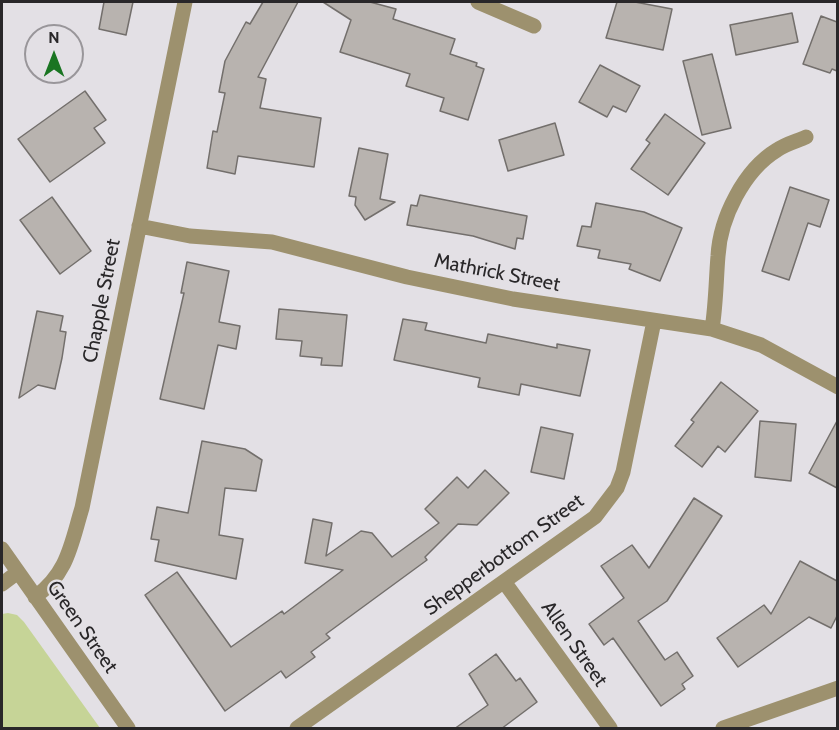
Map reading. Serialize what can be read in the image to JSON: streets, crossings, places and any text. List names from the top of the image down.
{
  "streets": {
    "street": [
      "Mathrick Street",
      "Chapple Street",
      "Shepperbottom Street",
      "Green Street",
      "Allen Street"
    ]
  },
  "crossings": [
    ["Mathrick Street", "Chapple Street"],
    ["Mathrick Street", "Shepperbottom Street"],
    ["Chapple Street", "Green Street"],
    ["Shepperbottom Street", "Allen Street"]
  ],
  "north": "top"
}
